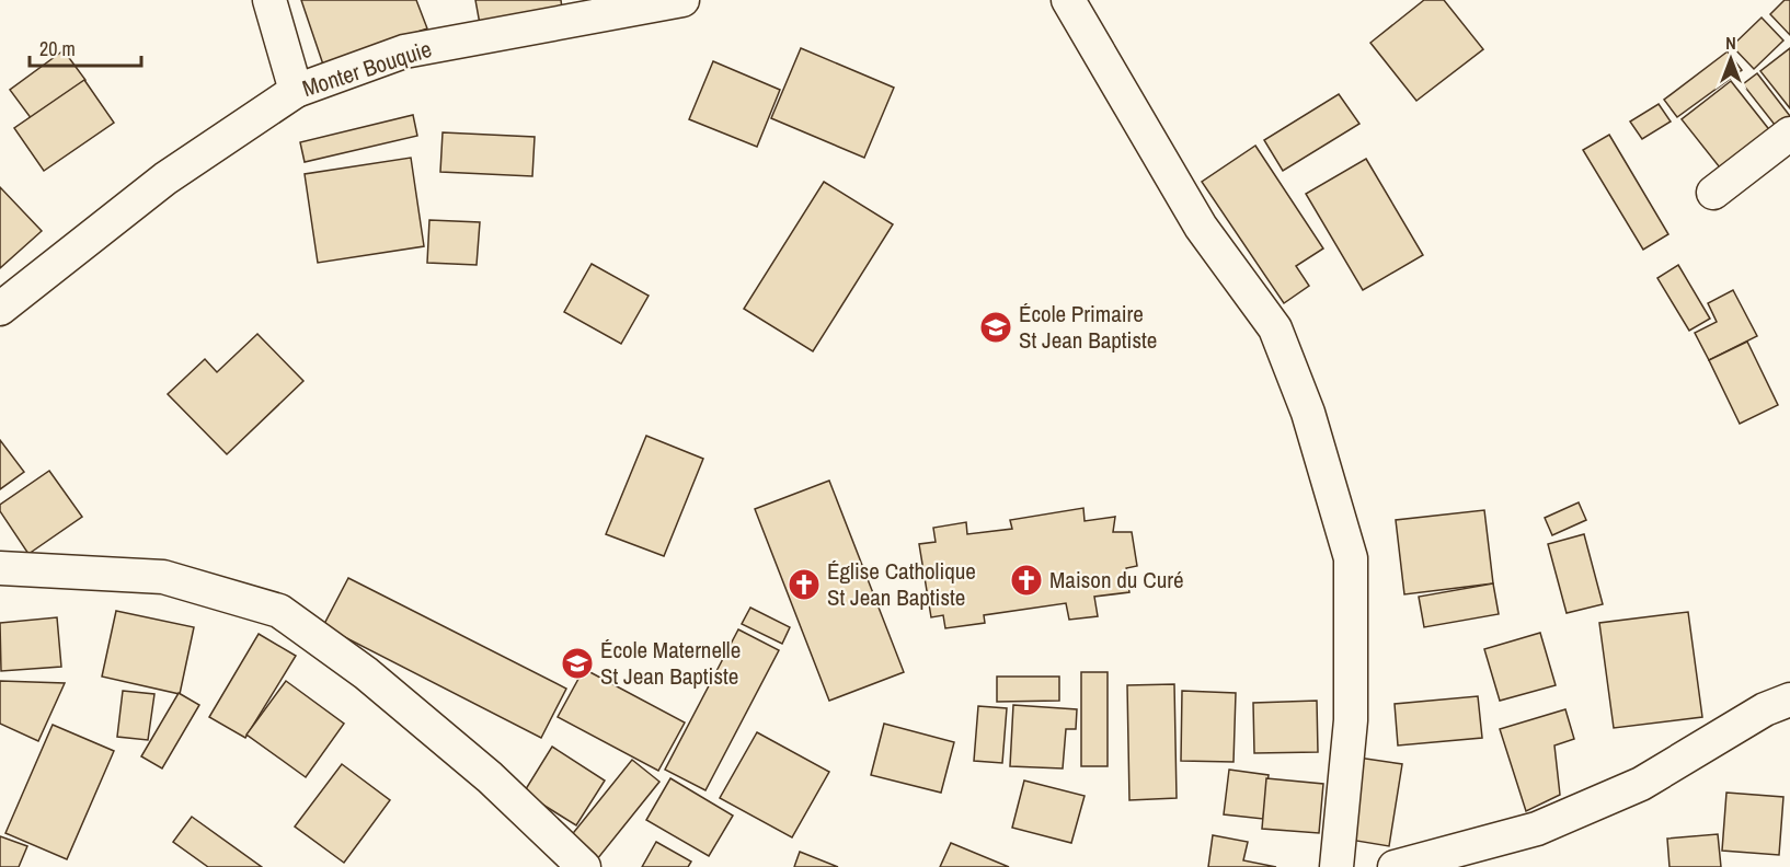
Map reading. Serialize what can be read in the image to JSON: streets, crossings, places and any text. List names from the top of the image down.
{
  "streets": {
    "street": ["Monter Bouquie"]
  },
  "places": {
    "school or university": ["École Primaire St Jean Baptiste", "École Maternelle St Jean Baptiste"],
    "church": ["Maison du Curé", "Église Catholique St Jean Baptiste"]
  },
  "scale_bar": "20 m",
  "north": "top"
}
